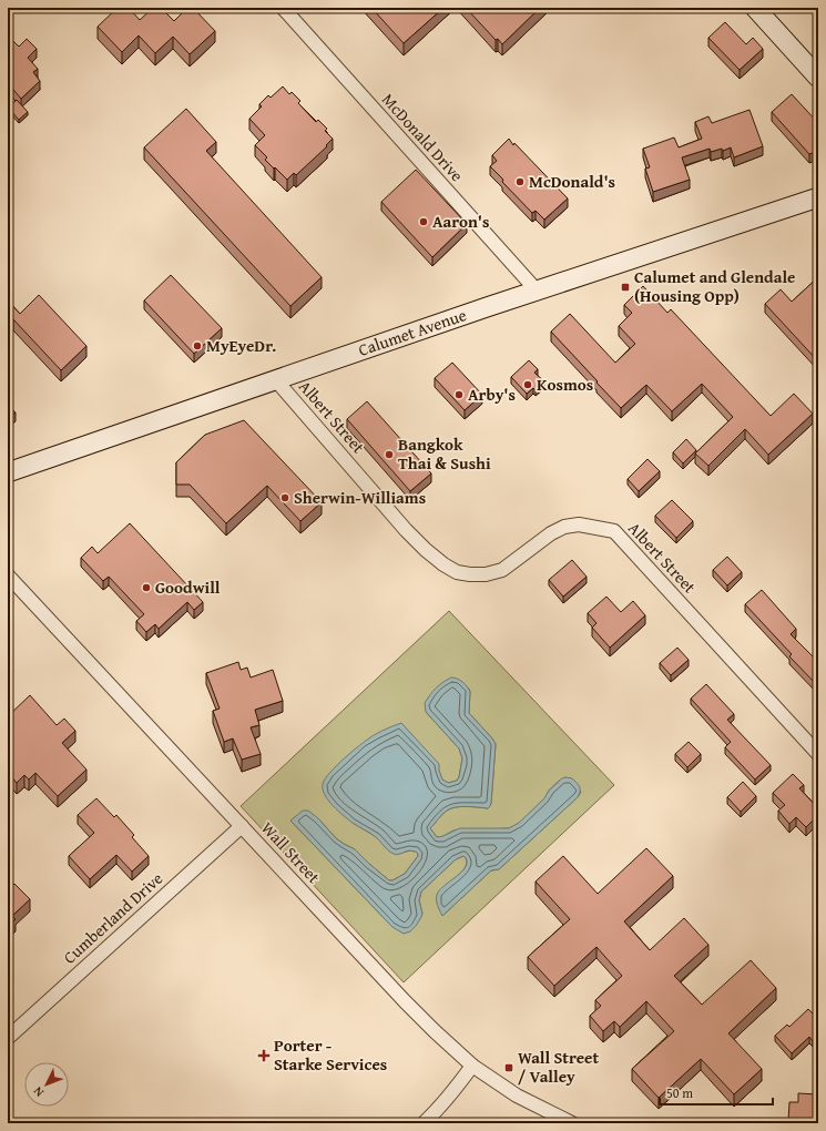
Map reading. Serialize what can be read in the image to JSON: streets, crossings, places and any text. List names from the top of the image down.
{
  "streets": {
    "main road": ["Calumet Avenue"],
    "street": [
      "McDonald Drive",
      "Albert Street",
      "Wall Street",
      "Cumberland Drive"
    ]
  },
  "crossings": [
    ["McDonald Drive", "Calumet Avenue"],
    ["Calumet Avenue", "Albert Street"],
    ["Wall Street", "Cumberland Drive"]
  ],
  "places": {
    "other": [
      "McDonald's",
      "Aaron's",
      "MyEyeDr.",
      "Kosmos",
      "Arby's",
      "Bangkok Thai & Sushi",
      "Sherwin-Williams",
      "Goodwill"
    ],
    "transit": ["Calumet and Glendale (Housing Opp)", "Wall Street / Valley"],
    "health": ["Porter - Starke Services"]
  },
  "scale_bar": "50 m",
  "north": "bottom left"
}
